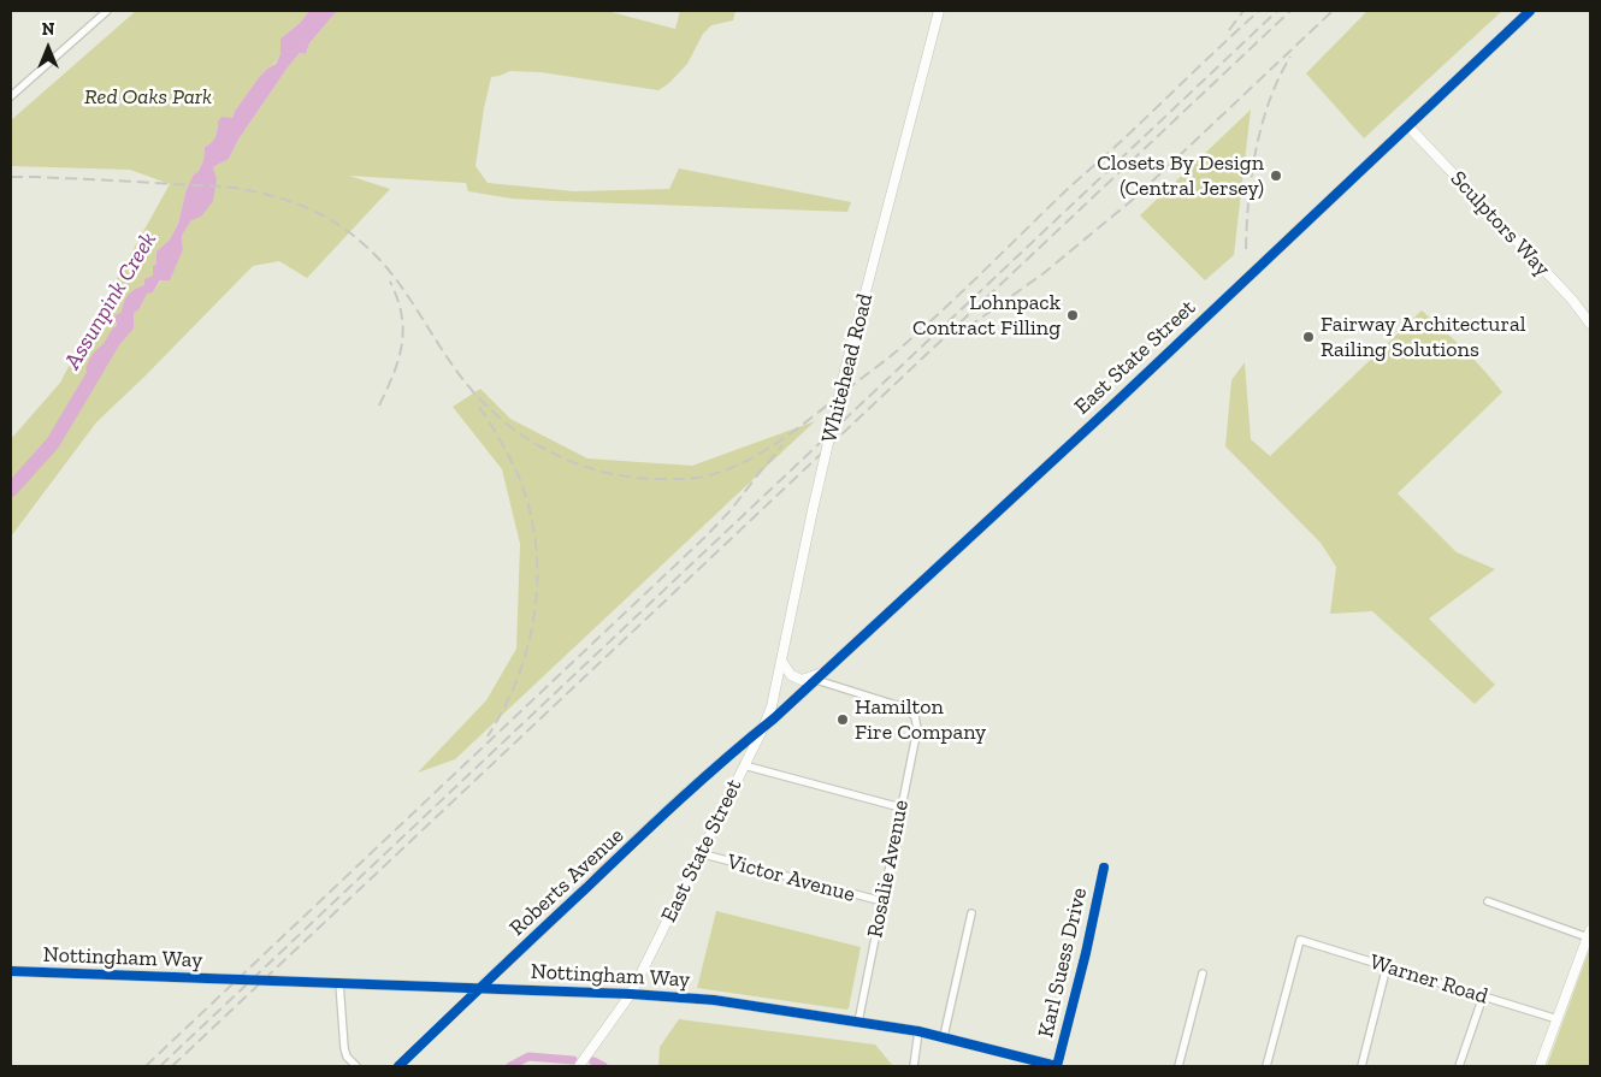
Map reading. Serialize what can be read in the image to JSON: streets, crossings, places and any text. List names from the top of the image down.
{
  "streets": {
    "street": [
      "Sculptors Way",
      "East State Street",
      "Whitehead Road",
      "Rosalie Avenue",
      "Victor Avenue",
      "Roberts Avenue",
      "Nottingham Way",
      "Karl Suess Drive",
      "Warner Road"
    ]
  },
  "crossings": [
    ["Sculptors Way", "East State Street"],
    ["East State Street", "Whitehead Road"],
    ["East State Street", "Rosalie Avenue"],
    ["East State Street", "Victor Avenue"],
    ["East State Street", "Roberts Avenue"],
    ["East State Street", "Nottingham Way"],
    ["Whitehead Road", "Roberts Avenue"],
    ["Rosalie Avenue", "Victor Avenue"],
    ["Rosalie Avenue", "Nottingham Way"],
    ["Roberts Avenue", "Nottingham Way"],
    ["Nottingham Way", "Karl Suess Drive"]
  ],
  "water": ["Assunpink Creek"],
  "parks": ["Red Oaks Park"],
  "places": [
    "Closets By Design (Central Jersey)",
    "Lohnpack Contract Filling",
    "Fairway Architectural Railing Solutions",
    "Hamilton Fire Company"
  ],
  "north": "top"
}
